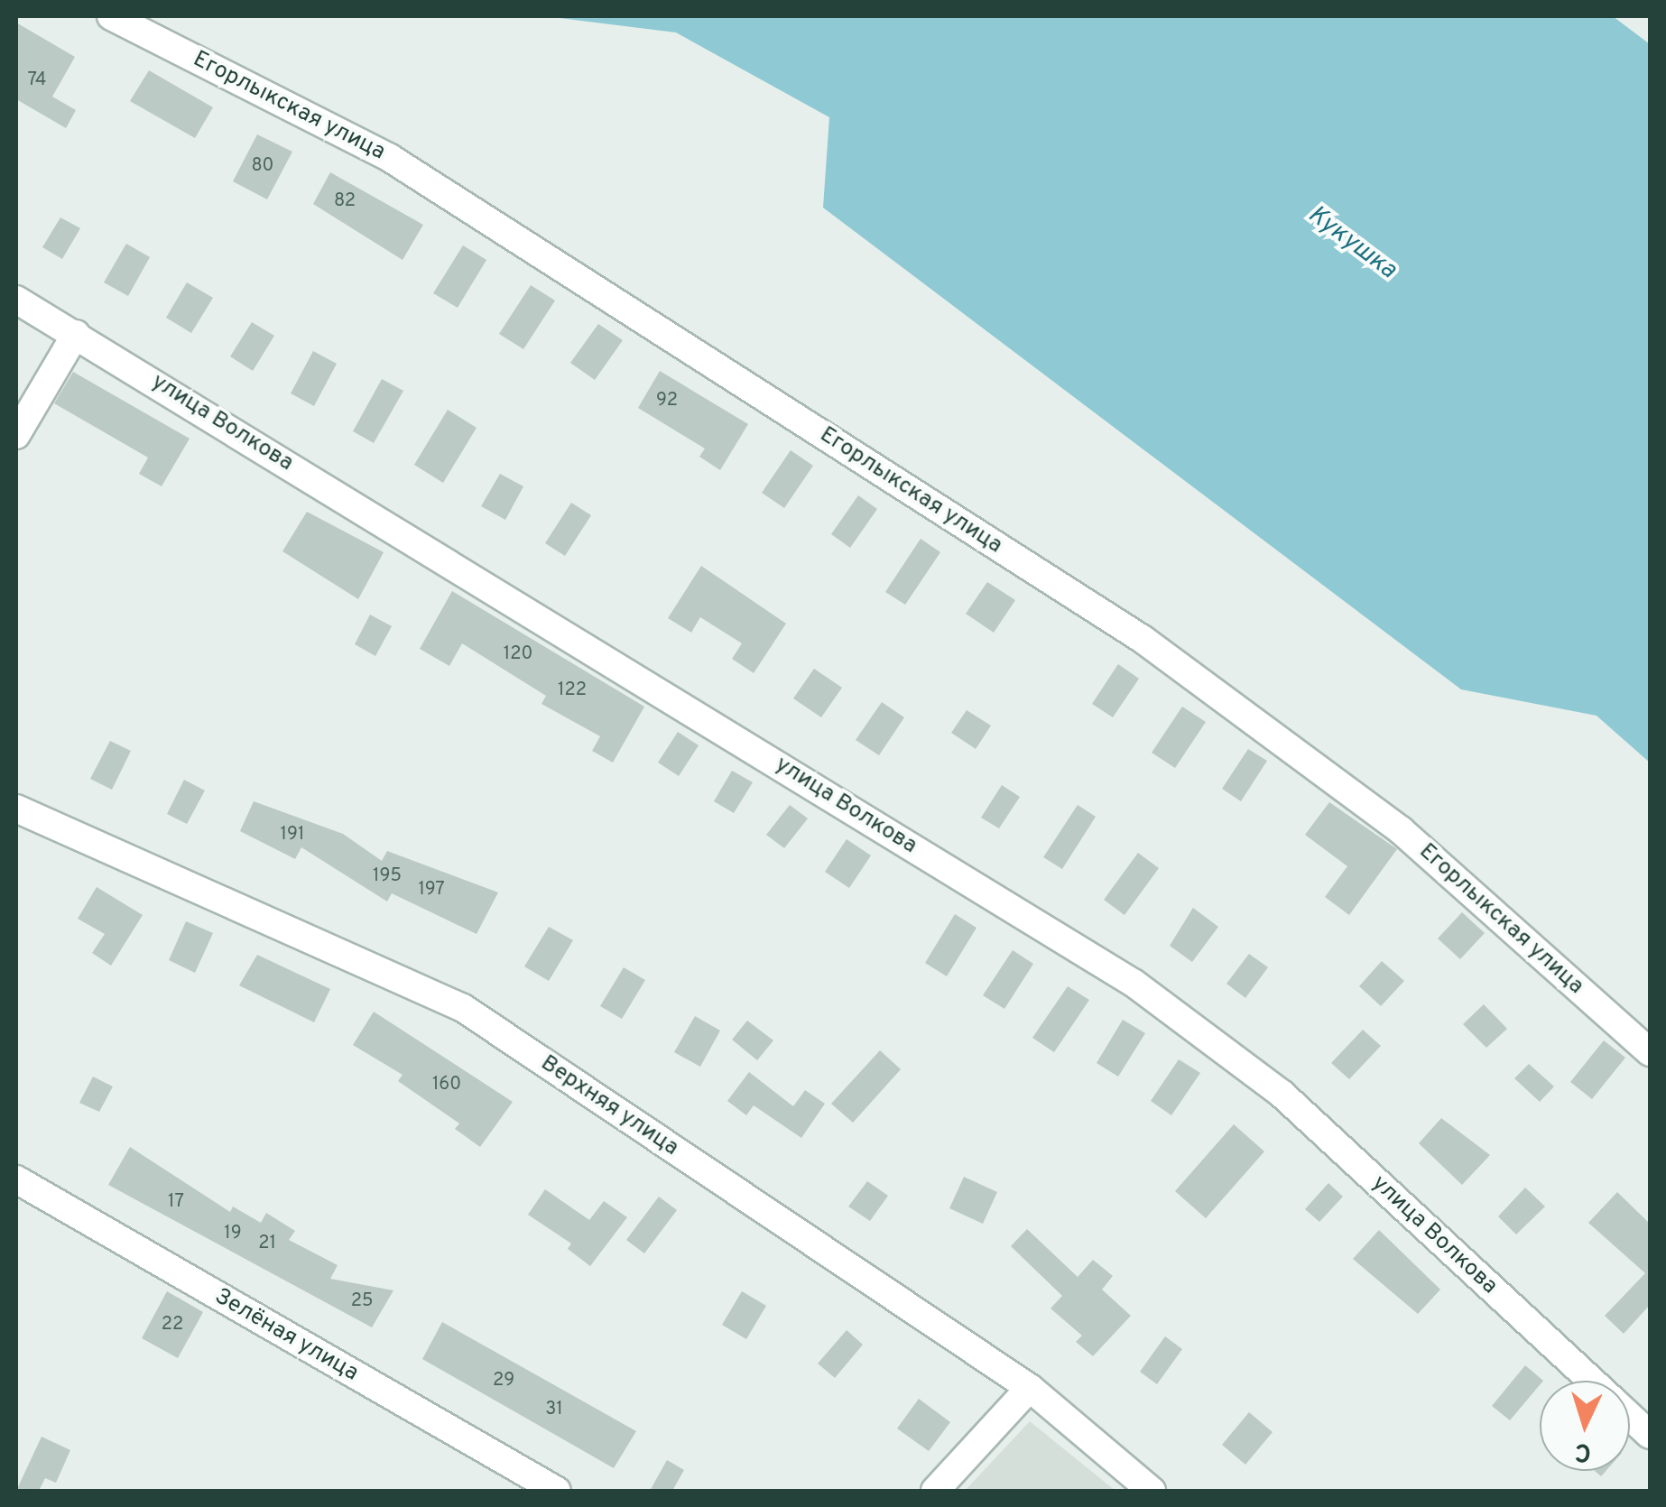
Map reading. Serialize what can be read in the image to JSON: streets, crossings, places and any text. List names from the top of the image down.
{
  "streets": {
    "street": [
      "Егорлыкская улица",
      "улица Волкова",
      "Верхняя улица",
      "Зелёная улица"
    ]
  },
  "water": ["Кукушка"],
  "house_numbers": [
    "74",
    "80",
    "82",
    "92",
    "120",
    "122",
    "191",
    "195",
    "197",
    "160",
    "17",
    "19",
    "21",
    "25",
    "22",
    "29",
    "31"
  ],
  "north": "bottom"
}
